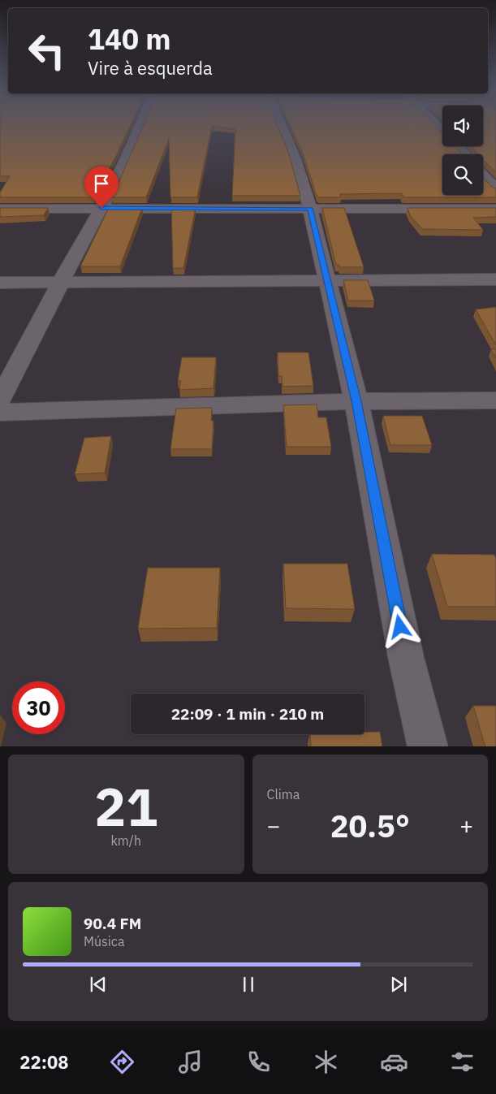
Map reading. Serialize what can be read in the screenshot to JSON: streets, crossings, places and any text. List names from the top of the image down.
{
  "page": {
    "turn": ["140 m", "Vire à esquerda"],
    "limit": "30",
    "trip": "22:09 · 1 min · 210 m",
    "tile": [
      ["21", "km/h"],
      "Clima"
    ],
    "heat": ["−", "20.5°", "+"],
    "song": ["90.4 FM", "Música"],
    "tabs": "22:08"
  }
}
